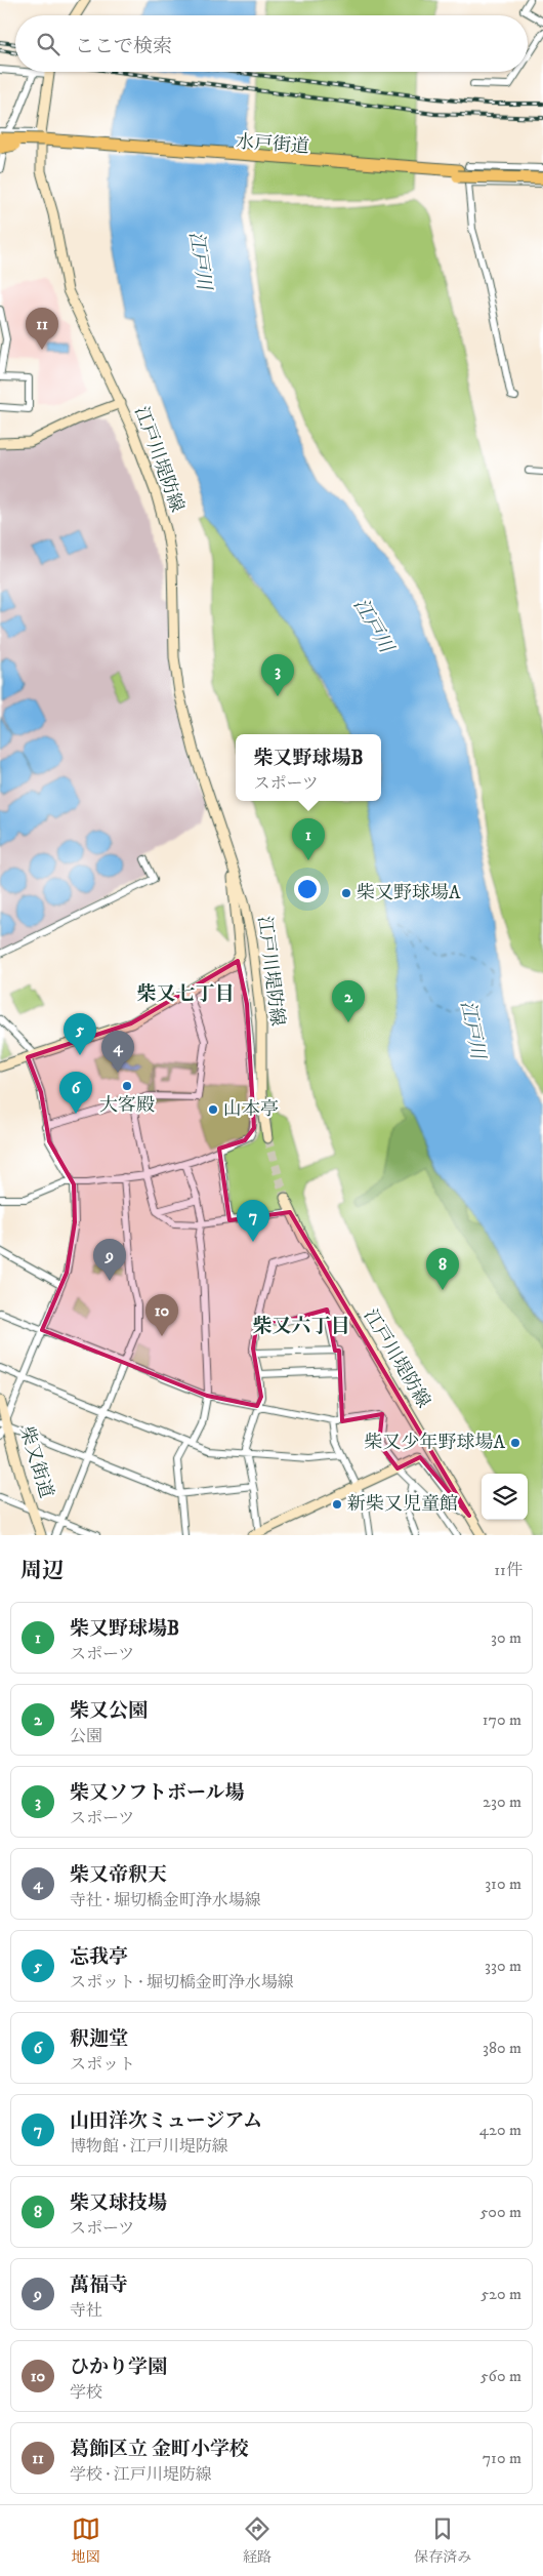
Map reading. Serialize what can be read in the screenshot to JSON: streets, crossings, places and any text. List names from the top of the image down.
{
  "streets": {
    "highway": ["水戸街道"],
    "main road": ["江戸川堤防線", "柴又街道"]
  },
  "districts": ["柴又七丁目", "柴又六丁目"],
  "water": ["江戸川"],
  "places": [
    "柴又野球場A",
    "大客殿",
    "山本亭",
    "柴又少年野球場A",
    "新柴又児童館"
  ],
  "page": {
    "search": "ここで検索",
    "pins": [
      "11",
      "3",
      "1",
      "2",
      "5",
      "4",
      "6",
      "7",
      "9",
      "8",
      "10"
    ],
    "popup": ["柴又野球場B", "スポーツ"],
    "heading": ["周辺", "11件"],
    "list": [
      {
        "mark": "1",
        "name": "柴又野球場B",
        "note": "スポーツ",
        "value": "30 m"
      },
      {
        "mark": "2",
        "name": "柴又公園",
        "note": "公園",
        "value": "170 m"
      },
      {
        "mark": "3",
        "name": "柴又ソフトボール場",
        "note": "スポーツ",
        "value": "230 m"
      },
      {
        "mark": "4",
        "name": "柴又帝釈天",
        "note": "寺社 · 堀切橋金町浄水場線",
        "value": "310 m"
      },
      {
        "mark": "5",
        "name": "忘我亭",
        "note": "スポット · 堀切橋金町浄水場線",
        "value": "330 m"
      },
      {
        "mark": "6",
        "name": "釈迦堂",
        "note": "スポット",
        "value": "380 m"
      },
      {
        "mark": "7",
        "name": "山田洋次ミュージアム",
        "note": "博物館 · 江戸川堤防線",
        "value": "420 m"
      },
      {
        "mark": "8",
        "name": "柴又球技場",
        "note": "スポーツ",
        "value": "500 m"
      },
      {
        "mark": "9",
        "name": "萬福寺",
        "note": "寺社",
        "value": "520 m"
      },
      {
        "mark": "10",
        "name": "ひかり学園",
        "note": "学校",
        "value": "560 m"
      },
      {
        "mark": "11",
        "name": "葛飾区立 金町小学校",
        "note": "学校 · 江戸川堤防線",
        "value": "710 m"
      }
    ],
    "nav": ["地図", "経路", "保存済み"]
  }
}
